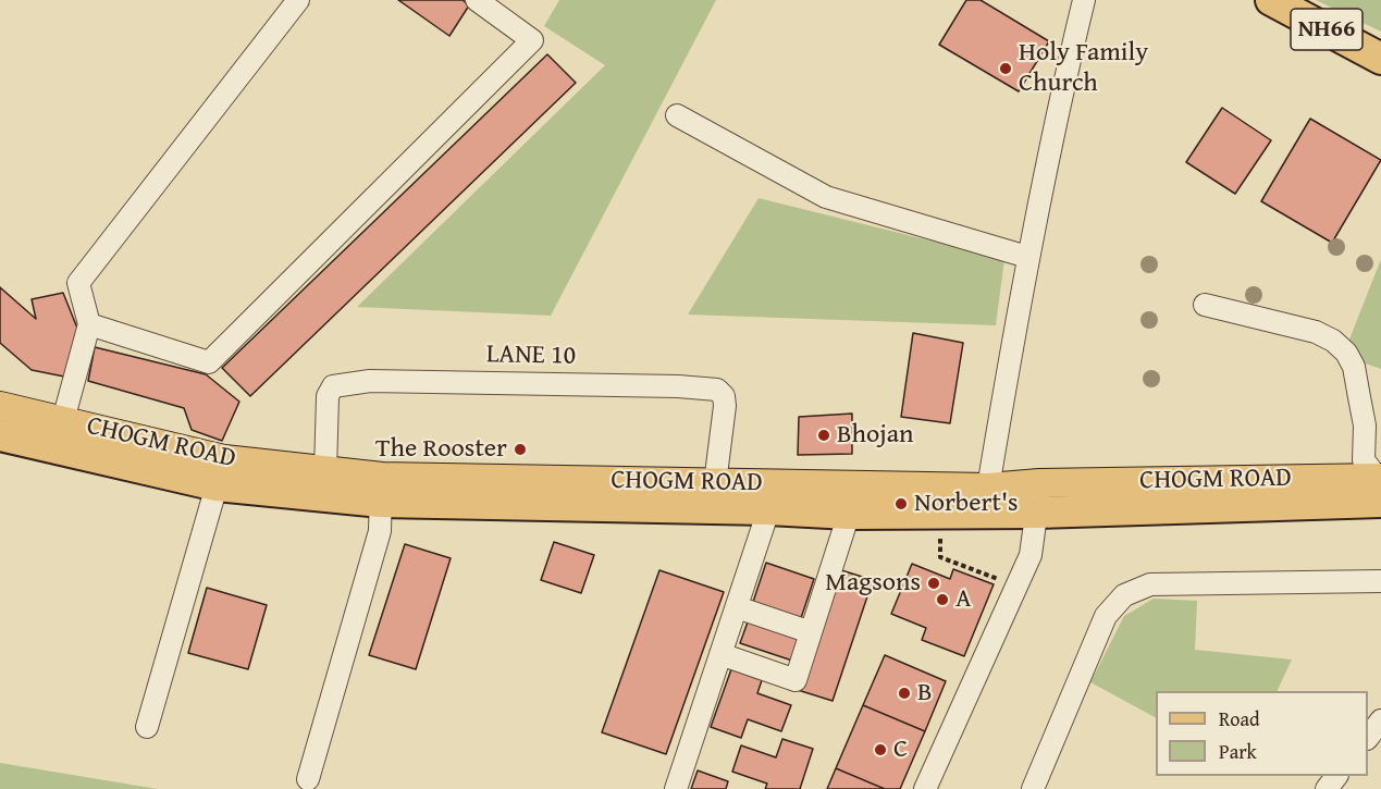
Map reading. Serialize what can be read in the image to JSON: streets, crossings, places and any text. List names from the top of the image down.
{
  "streets": {
    "highway": ["NH66", "CHOGM ROAD"],
    "street": ["LANE 10"]
  },
  "crossings": [
    ["LANE 10", "CHOGM ROAD"]
  ],
  "places": [
    "Holy Family Church",
    "Bhojan",
    "The Rooster",
    "Norbert's",
    "Magsons",
    "A",
    "B",
    "C"
  ],
  "legend": ["Road", "Park"]
}
